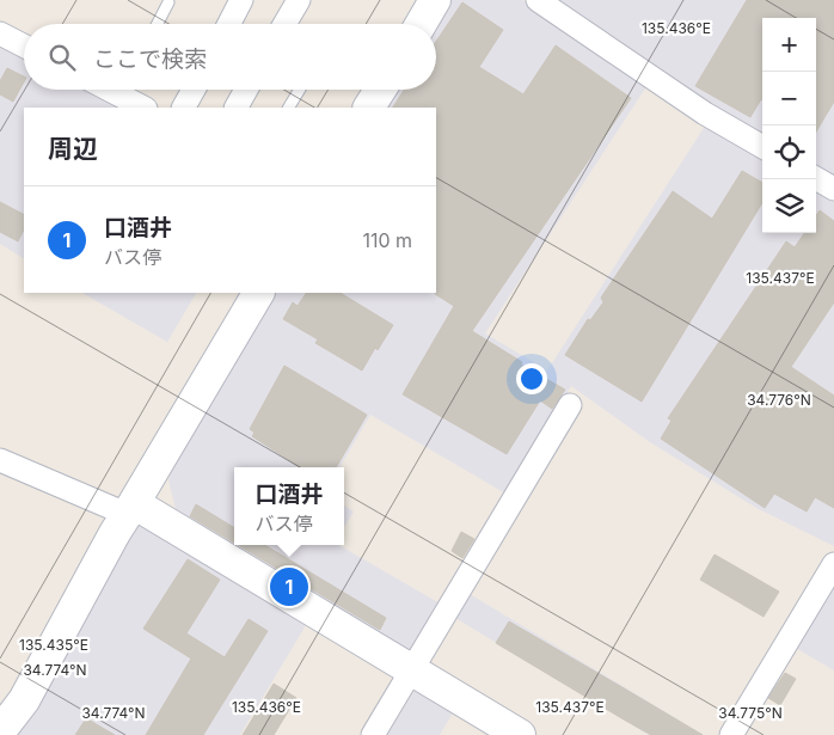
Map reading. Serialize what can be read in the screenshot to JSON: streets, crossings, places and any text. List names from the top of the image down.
{
  "page": {
    "map_buttons": ["+", "−"],
    "search": "ここで検索",
    "heading": "周辺",
    "list": [
      {
        "mark": "1",
        "name": "口酒井",
        "note": "バス停",
        "value": "110 m"
      }
    ],
    "popup": ["口酒井", "バス停"],
    "pins": "1"
  },
  "coordinates": [
    "135.436°E",
    "135.437°E",
    "34.776°N",
    "135.435°E",
    "34.774°N",
    "34.775°N"
  ]
}
